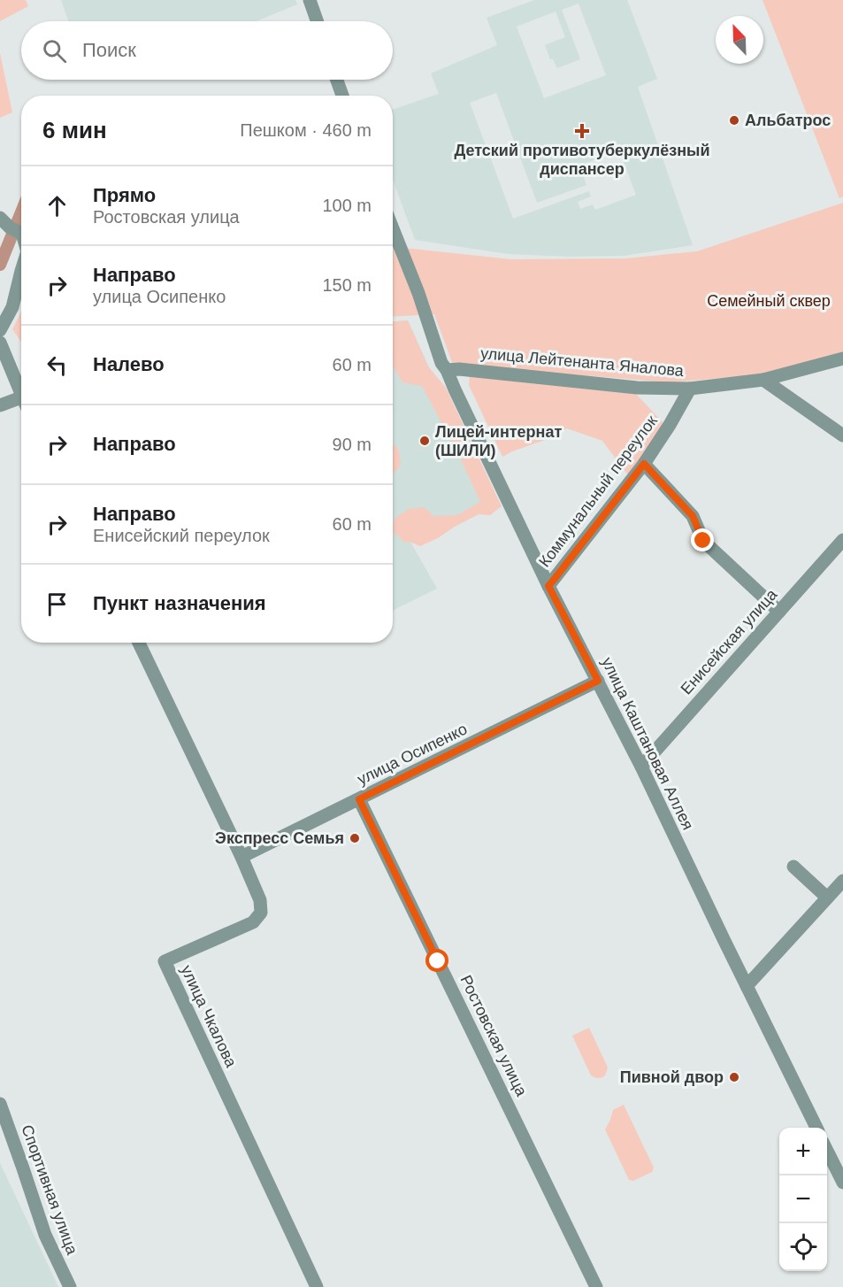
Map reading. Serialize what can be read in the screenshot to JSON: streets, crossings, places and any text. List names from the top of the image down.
{
  "streets": {
    "street": [
      "улица Лейтенанта Яналова",
      "Коммунальный переулок",
      "Енисейская улица",
      "улица Каштановая Аллея",
      "улица Осипенко",
      "улица Чкалова",
      "Ростовская улица",
      "Спортивная улица"
    ]
  },
  "crossings": [
    ["улица Лейтенанта Яналова", "Коммунальный переулок"],
    ["улица Лейтенанта Яналова", "улица Каштановая Аллея"],
    ["Коммунальный переулок", "улица Каштановая Аллея"],
    ["Енисейская улица", "улица Каштановая Аллея"],
    ["улица Каштановая Аллея", "улица Осипенко"],
    ["улица Осипенко", "улица Чкалова"],
    ["улица Осипенко", "Ростовская улица"]
  ],
  "parks": ["Семейный сквер"],
  "places": {
    "other": [
      "Альбатрос",
      "Лицей-интернат (ШИЛИ)",
      "Экспресс Семья",
      "Пивной двор"
    ],
    "health": ["Детский противотуберкулёзный диспансер"]
  },
  "north": "top left",
  "page": {
    "search": "Поиск",
    "heading": ["6 мин", "Пешком · 460 m"],
    "list": [
      ["Прямо", "Ростовская улица", "100 m"],
      ["Направо", "улица Осипенко", "150 m"],
      ["Налево", "60 m"],
      ["Направо", "90 m"],
      ["Направо", "Енисейский переулок", "60 m"],
      "Пункт назначения"
    ],
    "map_buttons": ["+", "−"]
  }
}
